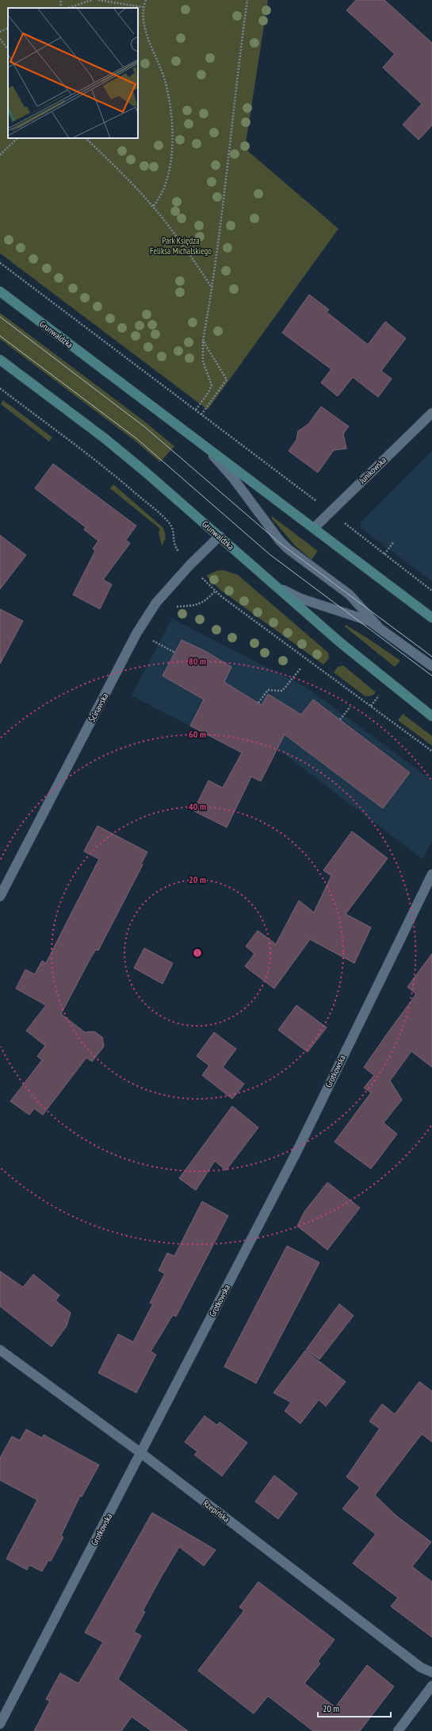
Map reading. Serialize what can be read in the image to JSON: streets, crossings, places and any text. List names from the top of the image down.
{
  "streets": {
    "street": [
      "Grunwaldzka",
      "Junikowska",
      "Ścinawska",
      "Grotkowska",
      "Rzepińska"
    ]
  },
  "crossings": [
    ["Grunwaldzka", "Junikowska"],
    ["Grunwaldzka", "Ścinawska"],
    ["Grotkowska", "Rzepińska"]
  ],
  "parks": ["Park Księdza Feliksa Michalskiego"],
  "scale_bar": "20 m",
  "rings": [
    "80 m",
    "60 m",
    "40 m",
    "20 m"
  ]
}
